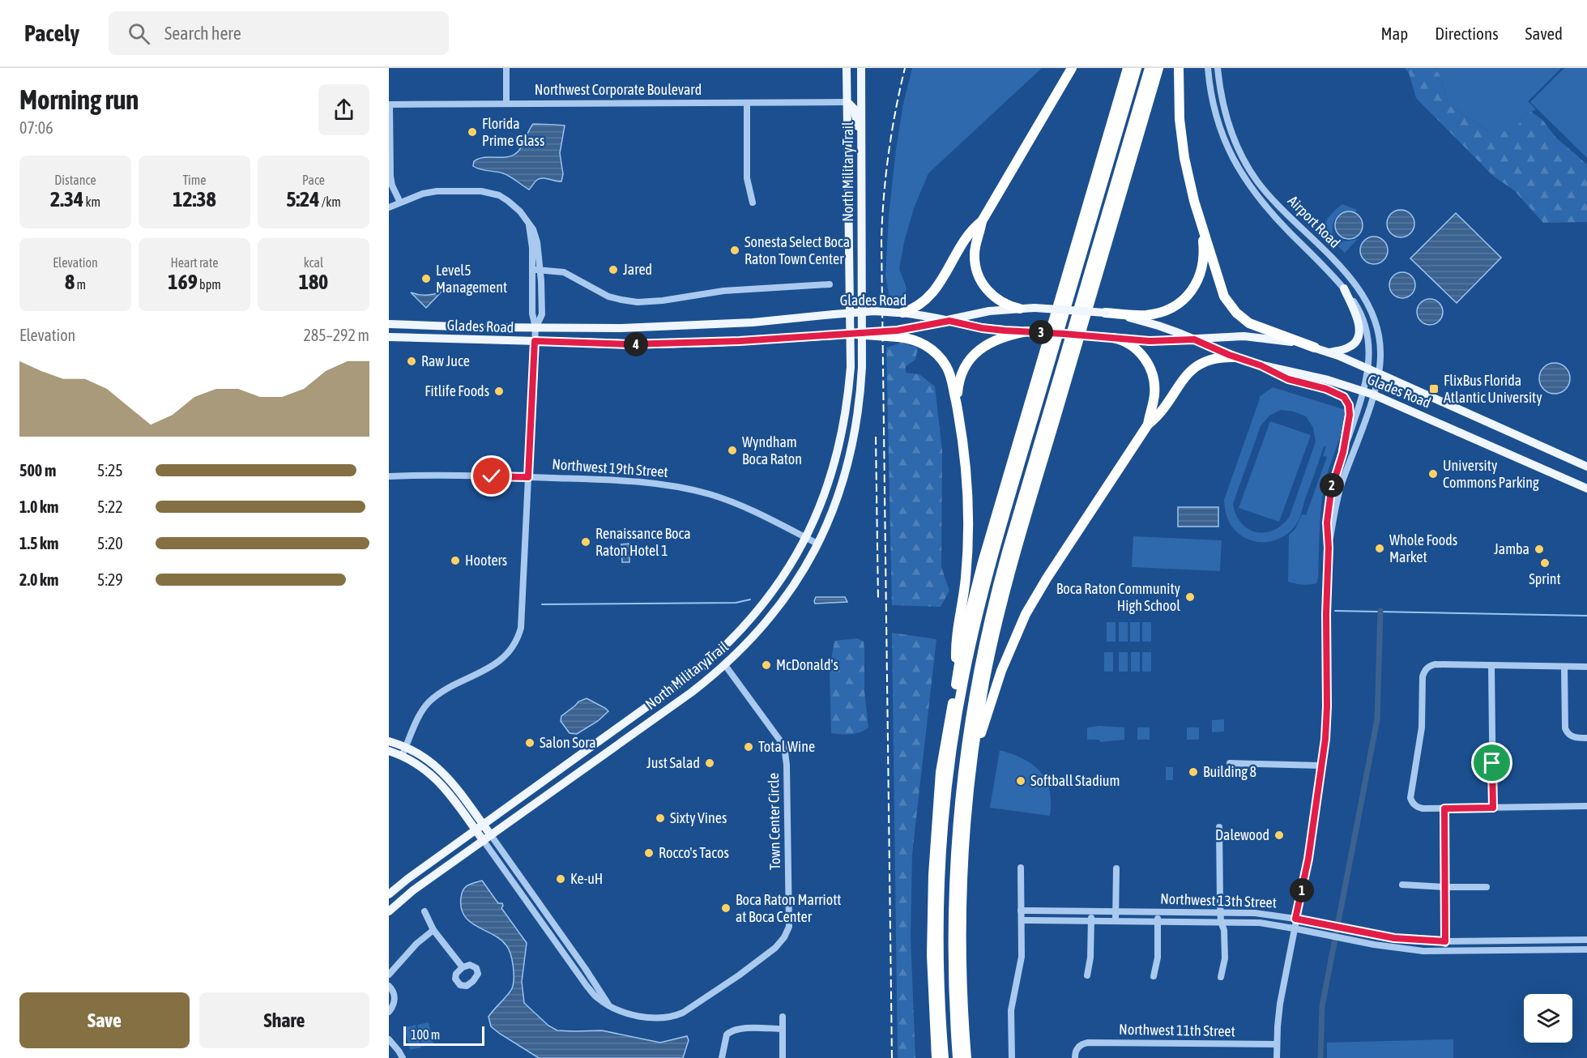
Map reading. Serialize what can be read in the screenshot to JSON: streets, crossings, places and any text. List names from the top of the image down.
{
  "streets": {
    "main road": ["North Military Trail", "Glades Road"],
    "street": [
      "Northwest Corporate Boulevard",
      "Airport Road",
      "Northwest 19th Street",
      "Town Center Circle",
      "Northwest 13th Street",
      "Northwest 11th Street"
    ]
  },
  "crossings": [
    ["Northwest Corporate Boulevard", "North Military Trail"],
    ["North Military Trail", "Northwest 19th Street"],
    ["North Military Trail", "Town Center Circle"],
    ["Airport Road", "Glades Road"]
  ],
  "places": {
    "other": [
      "Florida Prime Glass",
      "Sonesta Select Boca Raton Town Center",
      "Jared",
      "Level5 Management",
      "Raw Juce",
      "Fitlife Foods",
      "Wyndham Boca Raton",
      "University Commons Parking",
      "Renaissance Boca Raton Hotel 1",
      "Whole Foods Market",
      "Jamba",
      "Hooters",
      "Sprint",
      "Boca Raton Community High School",
      "McDonald's",
      "Salon Sora",
      "Total Wine",
      "Just Salad",
      "Building 8",
      "Softball Stadium",
      "Sixty Vines",
      "Dalewood",
      "Rocco's Tacos",
      "Ke-uH",
      "Boca Raton Marriott at Boca Center"
    ],
    "transit": ["FlixBus Florida Atlantic University"]
  },
  "scale_bar": "100 m",
  "page": {
    "header": "Pacely",
    "search": "Search here",
    "nav": ["Map", "Directions", "Saved"],
    "heading": ["Morning run", "07:06"],
    "stats": [
      ["Distance", "2.34 km"],
      ["Time", "12:38"],
      ["Pace", "5:24 /km"],
      ["Elevation", "8 m"],
      ["Heart rate", "169 bpm"],
      ["kcal", "180"]
    ],
    "chart": ["Elevation", "285–292 m"],
    "pins": [
      "3",
      "4",
      "2",
      "1"
    ],
    "list": [
      {
        "name": "500 m",
        "note": "5:25"
      },
      {
        "name": "1.0 km",
        "note": "5:22"
      },
      {
        "name": "1.5 km",
        "note": "5:20"
      },
      {
        "name": "2.0 km",
        "note": "5:29"
      }
    ],
    "buttons": ["Save", "Share"],
    "scale": "100 m"
  }
}
